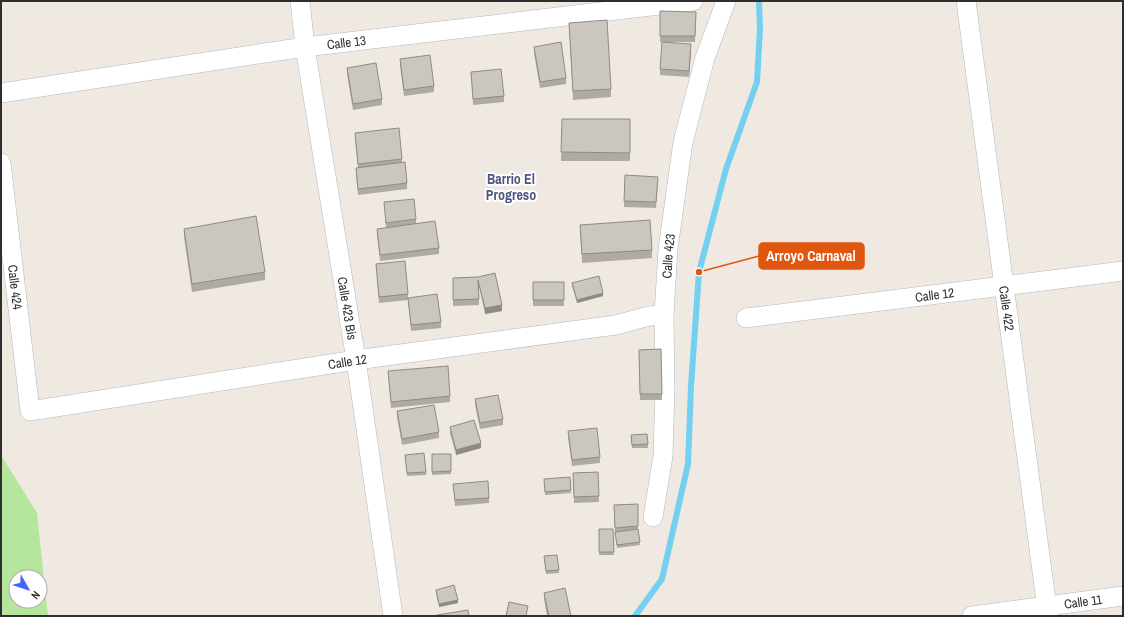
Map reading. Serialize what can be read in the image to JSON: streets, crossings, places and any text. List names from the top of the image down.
{
  "streets": {
    "street": [
      "Calle 13",
      "Calle 423",
      "Calle 424",
      "Calle 12",
      "Calle 423 Bis",
      "Calle 422",
      "Calle 11"
    ]
  },
  "crossings": [
    ["Calle 13", "Calle 423 Bis"],
    ["Calle 423", "Calle 12"],
    ["Calle 424", "Calle 12"],
    ["Calle 12", "Calle 423 Bis"],
    ["Calle 12", "Calle 422"],
    ["Calle 422", "Calle 11"]
  ],
  "districts": ["Barrio El Progreso"],
  "places": ["Arroyo Carnaval"],
  "north": "bottom right"
}
